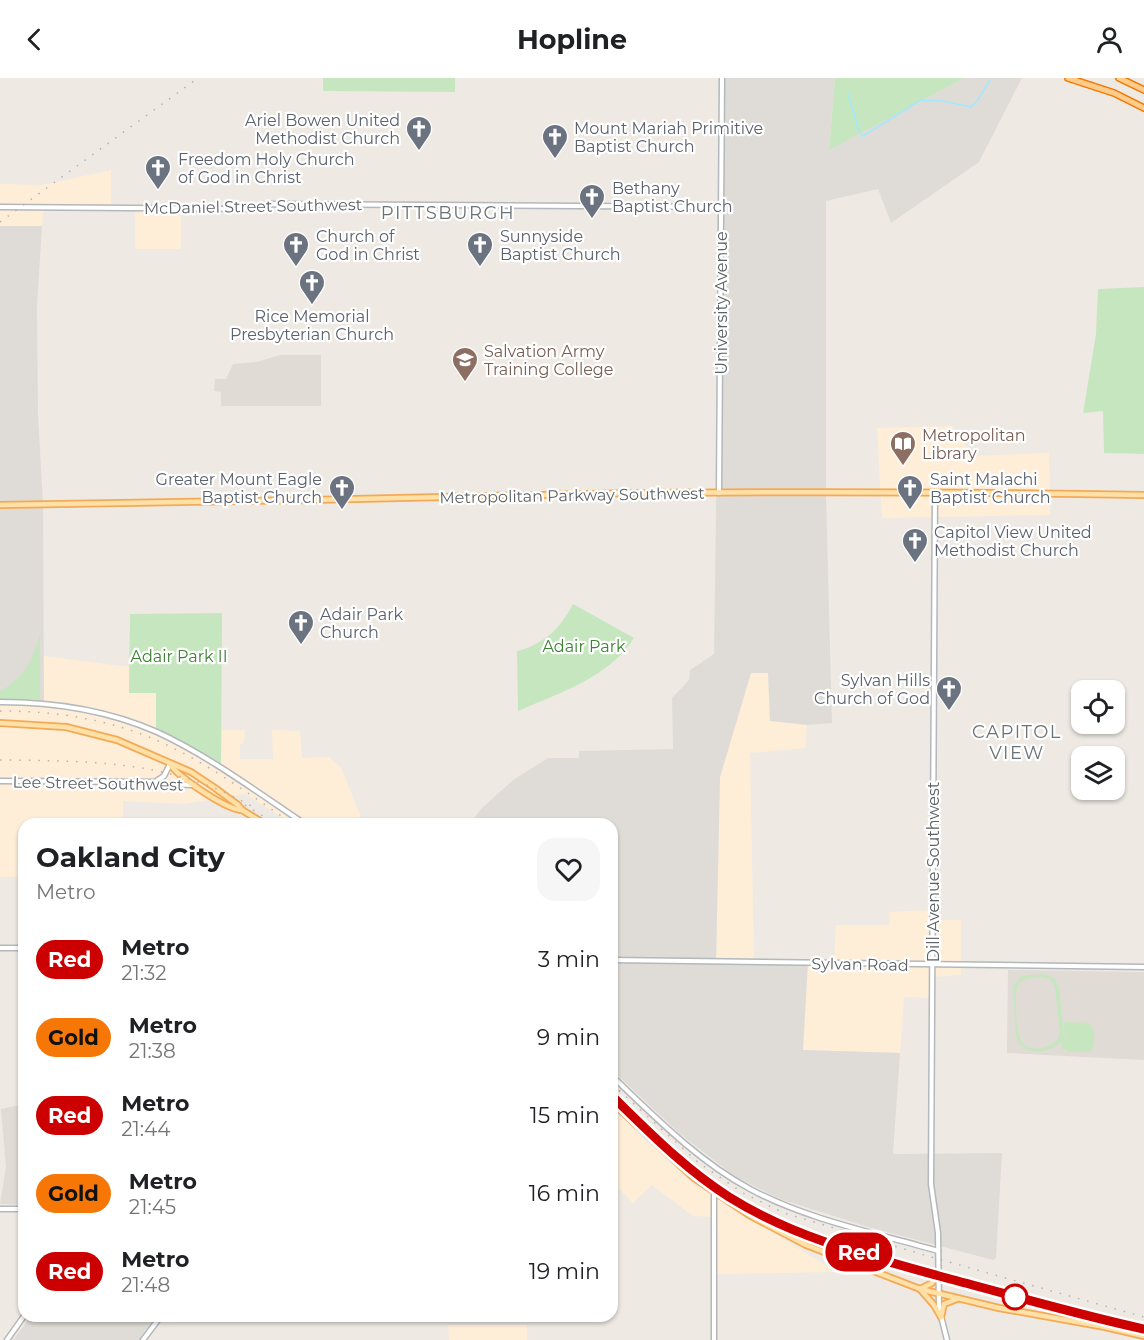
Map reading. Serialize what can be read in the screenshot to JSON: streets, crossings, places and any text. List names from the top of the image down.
{
  "streets": {
    "main road": ["Metropolitan Parkway Southwest"],
    "street": [
      "McDaniel Street Southwest",
      "University Avenue",
      "Lee Street Southwest",
      "Dill Avenue Southwest",
      "Sylvan Road"
    ]
  },
  "crossings": [
    ["McDaniel Street Southwest", "University Avenue"],
    ["University Avenue", "Metropolitan Parkway Southwest"],
    ["Metropolitan Parkway Southwest", "Dill Avenue Southwest"],
    ["Dill Avenue Southwest", "Sylvan Road"]
  ],
  "districts": ["PITTSBURGH", "CAPITOL VIEW"],
  "parks": ["Adair Park", "Adair Park II"],
  "places": {
    "church": [
      "Ariel Bowen United Methodist Church",
      "Mount Mariah Primitive Baptist Church",
      "Freedom Holy Church of God in Christ",
      "Bethany Baptist Church",
      "Church of God in Christ",
      "Sunnyside Baptist Church",
      "Rice Memorial Presbyterian Church",
      "Greater Mount Eagle Baptist Church",
      "Saint Malachi Baptist Church",
      "Capitol View United Methodist Church",
      "Adair Park Church",
      "Sylvan Hills Church of God"
    ],
    "school or university": ["Salvation Army Training College"],
    "library": ["Metropolitan Library"]
  },
  "lines": ["metro line Red"],
  "page": {
    "header": "Hopline",
    "on_map": "Red",
    "heading": ["Oakland City", "Metro"],
    "list": [
      {
        "mark": "Red",
        "name": "Metro",
        "note": "21:32",
        "value": "3 min"
      },
      {
        "mark": "Gold",
        "name": "Metro",
        "note": "21:38",
        "value": "9 min"
      },
      {
        "mark": "Red",
        "name": "Metro",
        "note": "21:44",
        "value": "15 min"
      },
      {
        "mark": "Gold",
        "name": "Metro",
        "note": "21:45",
        "value": "16 min"
      },
      {
        "mark": "Red",
        "name": "Metro",
        "note": "21:48",
        "value": "19 min"
      }
    ]
  }
}
